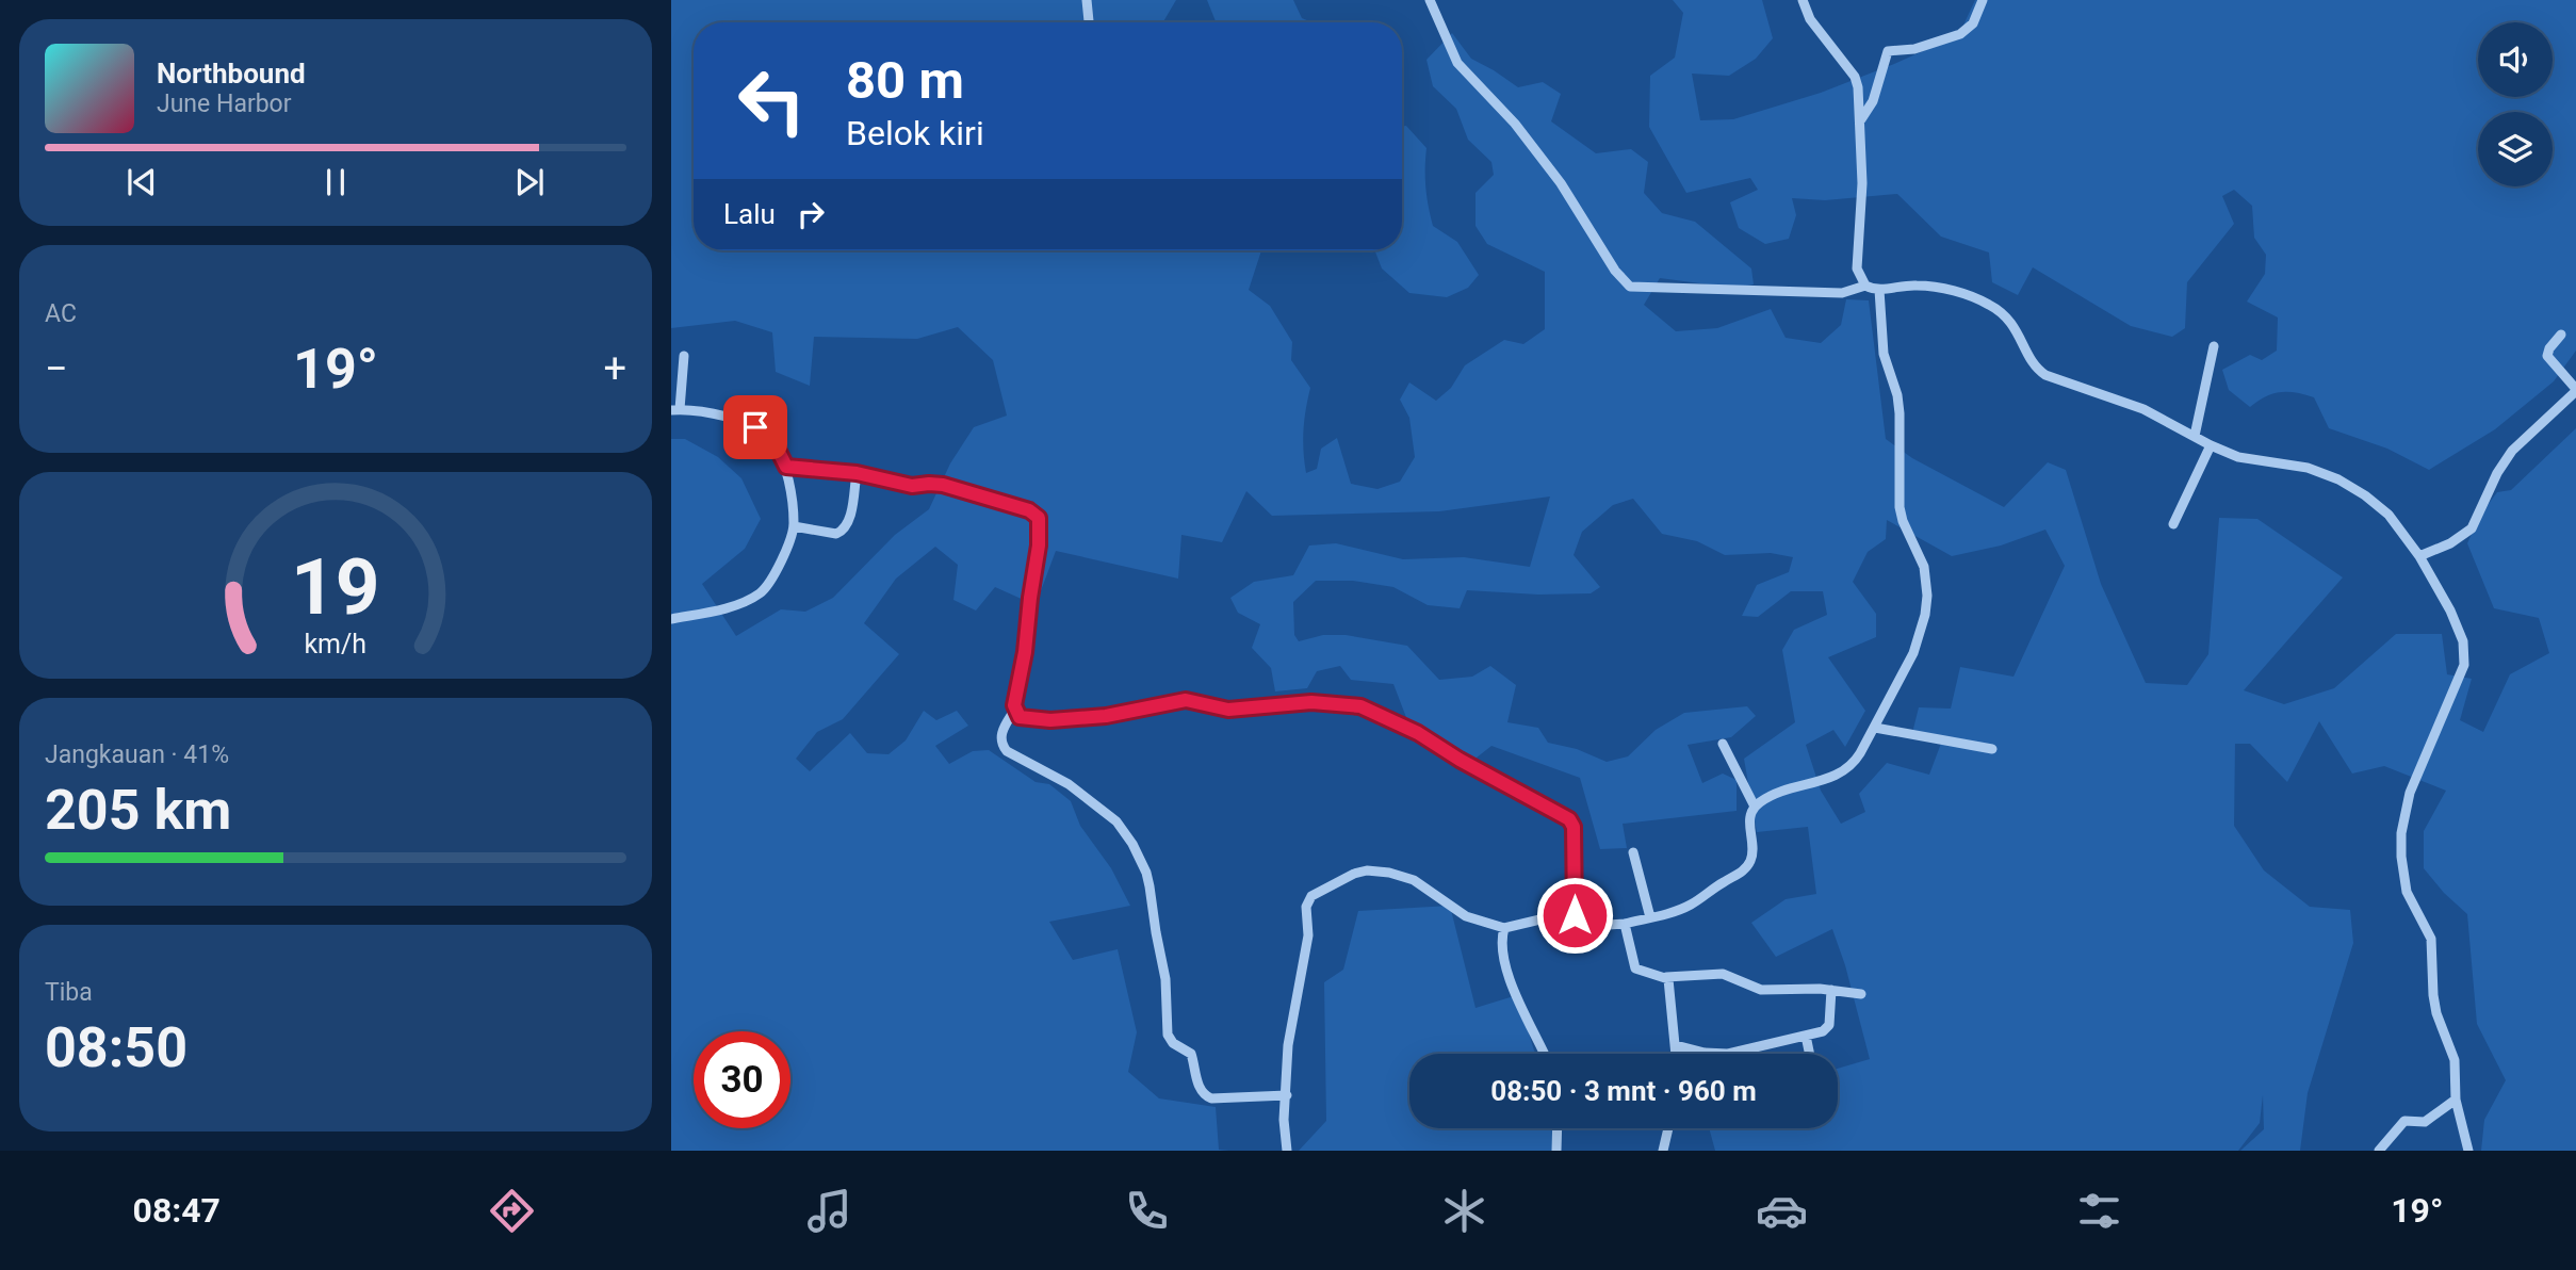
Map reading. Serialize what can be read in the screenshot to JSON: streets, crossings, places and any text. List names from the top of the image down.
{
  "page": {
    "turn": ["80 m", "Belok kiri"],
    "song": ["Northbound", "June Harbor"],
    "then": "Lalu",
    "tile": [
      "AC",
      ["Jangkauan · 41%", "205 km"],
      ["Tiba", "08:50"]
    ],
    "heat": ["−", "19°", "+"],
    "limit": "30",
    "trip": "08:50 · 3 mnt · 960 m",
    "tabs": ["08:47", "19°"],
    "gauge": ["19", "km/h"]
  }
}
